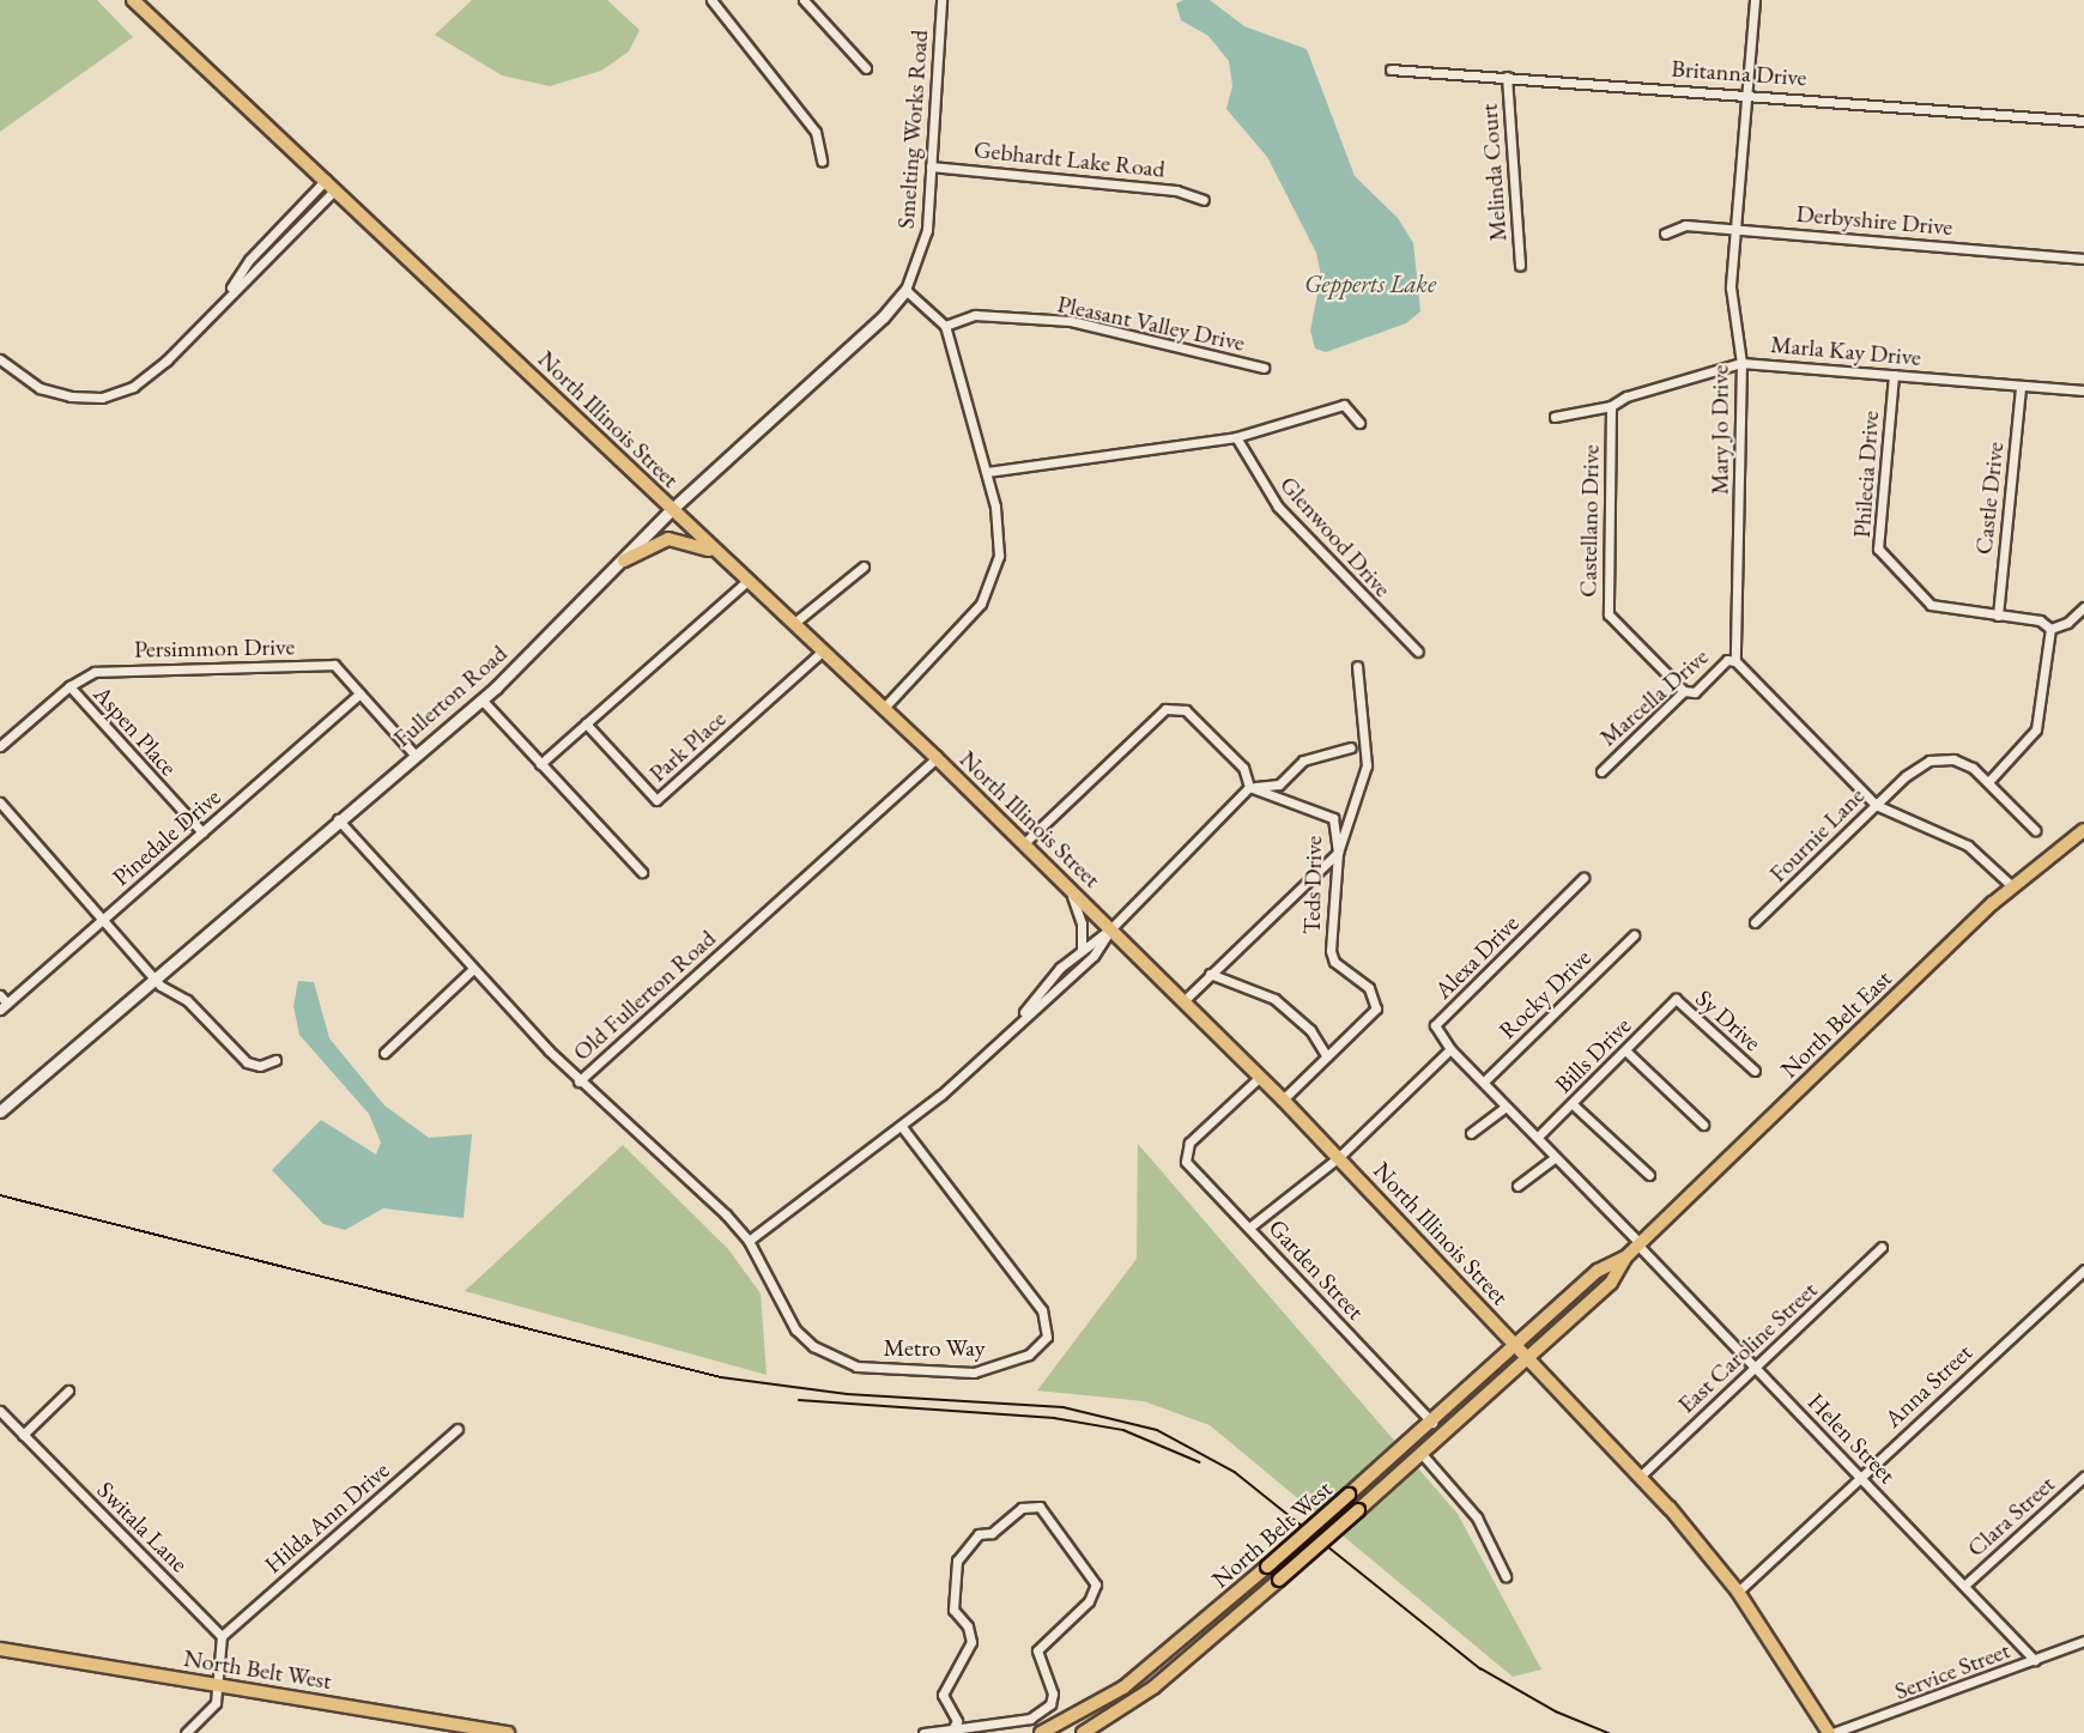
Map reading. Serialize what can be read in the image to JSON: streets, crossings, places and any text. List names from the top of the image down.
{
  "streets": {
    "main road": ["North Illinois Street", "North Belt East", "North Belt West"],
    "street": [
      "Britanna Drive",
      "Smelting Works Road",
      "Gebhardt Lake Road",
      "Melinda Court",
      "Derbyshire Drive",
      "Pleasant Valley Drive",
      "Marla Kay Drive",
      "Mary Jo Drive",
      "Philecia Drive",
      "Castle Drive",
      "Castellano Drive",
      "Glenwood Drive",
      "Persimmon Drive",
      "Fullerton Road",
      "Marcella Drive",
      "Aspen Place",
      "Park Place",
      "Fournie Lane",
      "Pinedale Drive",
      "Teds Drive",
      "Alexa Drive",
      "Rocky Drive",
      "Old Fullerton Road",
      "Sy Drive",
      "Bills Drive",
      "Garden Street",
      "Metro Way",
      "East Caroline Street",
      "Anna Street",
      "Helen Street",
      "Clara Street",
      "Hilda Ann Drive",
      "Switala Lane",
      "Service Street"
    ]
  },
  "crossings": [
    ["Britanna Drive", "Melinda Court"],
    ["Britanna Drive", "Mary Jo Drive"],
    ["Smelting Works Road", "Gebhardt Lake Road"],
    ["Smelting Works Road", "Fullerton Road"],
    ["Derbyshire Drive", "Mary Jo Drive"],
    ["Marla Kay Drive", "Mary Jo Drive"],
    ["Marla Kay Drive", "Philecia Drive"],
    ["Marla Kay Drive", "Castle Drive"],
    ["Marla Kay Drive", "Castellano Drive"],
    ["North Illinois Street", "Fullerton Road"],
    ["North Illinois Street", "Park Place"],
    ["North Illinois Street", "Teds Drive"],
    ["North Illinois Street", "Old Fullerton Road"],
    ["North Illinois Street", "North Belt East"],
    ["North Illinois Street", "Garden Street"],
    ["North Illinois Street", "East Caroline Street"],
    ["North Illinois Street", "Anna Street"],
    ["North Illinois Street", "North Belt West"],
    ["North Illinois Street", "Service Street"],
    ["Mary Jo Drive", "Marcella Drive"],
    ["Philecia Drive", "Castle Drive"],
    ["Castellano Drive", "Marcella Drive"],
    ["Persimmon Drive", "Fullerton Road"],
    ["Persimmon Drive", "Aspen Place"],
    ["Persimmon Drive", "Pinedale Drive"],
    ["Fullerton Road", "Old Fullerton Road"],
    ["Aspen Place", "Pinedale Drive"],
    ["Alexa Drive", "Helen Street"],
    ["Rocky Drive", "Helen Street"],
    ["Old Fullerton Road", "Metro Way"],
    ["Sy Drive", "Bills Drive"],
    ["North Belt East", "Helen Street"],
    ["North Belt East", "North Belt West"],
    ["Bills Drive", "Helen Street"],
    ["Garden Street", "North Belt West"],
    ["East Caroline Street", "Helen Street"],
    ["Anna Street", "Helen Street"],
    ["Helen Street", "Clara Street"],
    ["Helen Street", "Service Street"],
    ["Hilda Ann Drive", "Switala Lane"]
  ],
  "water": ["Gepperts Lake"]
}
